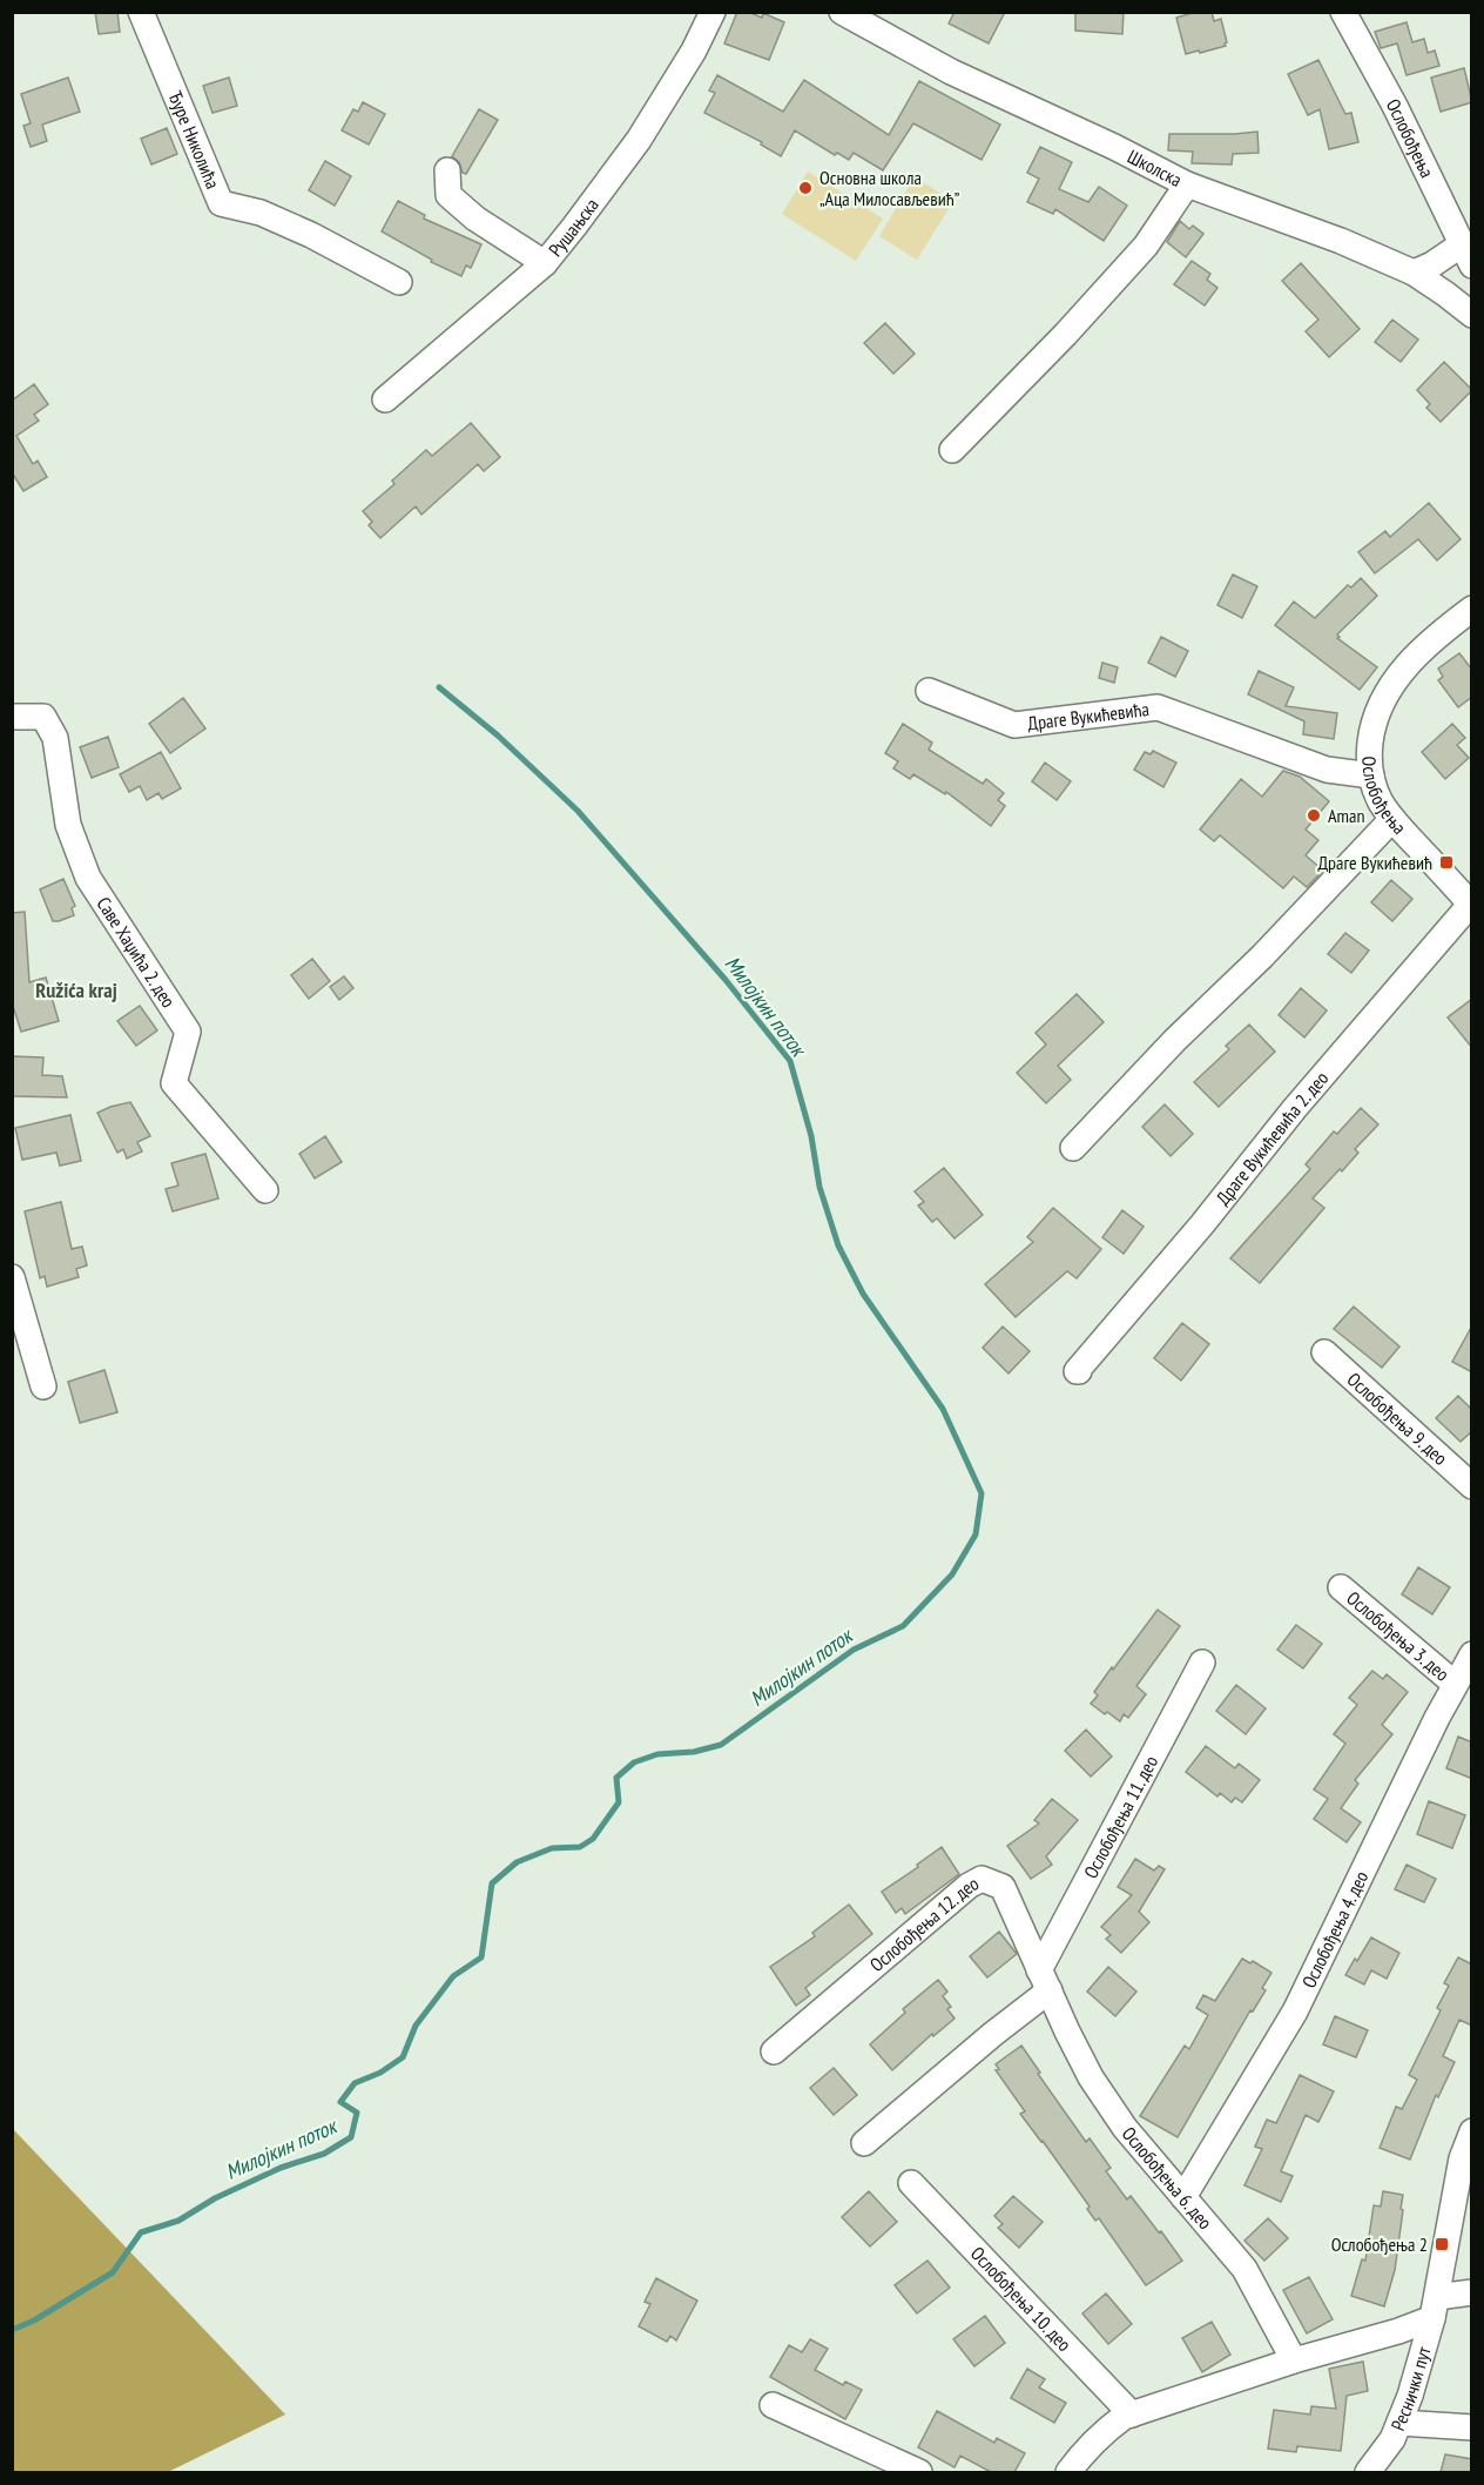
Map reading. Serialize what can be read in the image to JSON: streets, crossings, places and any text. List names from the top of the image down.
{
  "streets": {
    "street": [
      "Ослобођења",
      "Ђуре Николића",
      "Школска",
      "Рушањска",
      "Драге Вукићевића",
      "Саве Хаџића 2. део",
      "Драге Вукићевића 2. део",
      "Ослобођења 9. део",
      "Ослобођења 3. део",
      "Ослобођења 11. део",
      "Ослобођења 12. део",
      "Ослобођења 4. део",
      "Ослобођења 6. део",
      "Ослобођења 10. део",
      "Реснички пут"
    ]
  },
  "crossings": [
    ["Ослобођења", "Драге Вукићевића"],
    ["Ослобођења", "Драге Вукићевића 2. део"],
    ["Ослобођења 3. део", "Ослобођења 4. део"],
    ["Ослобођења 11. део", "Ослобођења 12. део"],
    ["Ослобођења 11. део", "Ослобођења 6. део"],
    ["Ослобођења 12. део", "Ослобођења 6. део"],
    ["Ослобођења 4. део", "Ослобођења 6. део"]
  ],
  "districts": ["Ružića kraj"],
  "water": ["Милојкин поток"],
  "places": {
    "other": ["Основна школа „Аца Милосављевић”", "Aman"],
    "transit": ["Драге Вукићевић", "Ослобођења 2"]
  }
}
